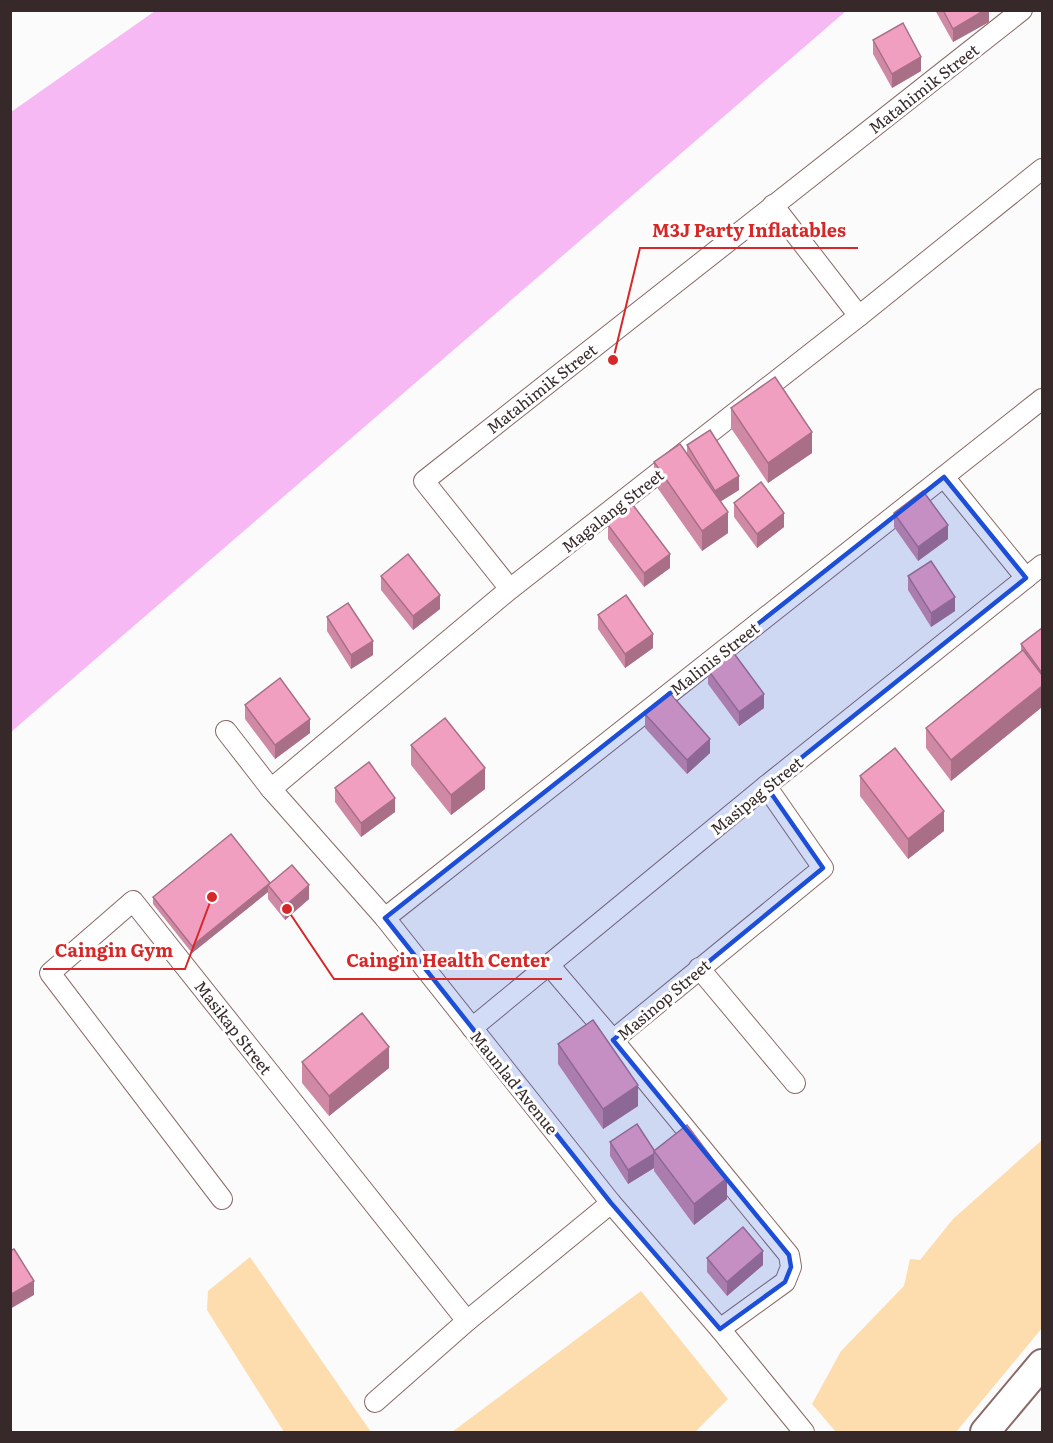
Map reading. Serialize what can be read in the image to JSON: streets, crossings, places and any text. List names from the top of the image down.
{
  "streets": {
    "street": [
      "Matahimik Street",
      "Magalang Street",
      "Malinis Street",
      "Masipag Street",
      "Masinop Street",
      "Masikap Street",
      "Maunlad Avenue"
    ]
  },
  "crossings": [
    ["Matahimik Street", "Magalang Street"],
    ["Magalang Street", "Maunlad Avenue"],
    ["Malinis Street", "Maunlad Avenue"],
    ["Masipag Street", "Masinop Street"],
    ["Masipag Street", "Maunlad Avenue"],
    ["Masinop Street", "Maunlad Avenue"]
  ],
  "places": ["M3J Party Inflatables", "Caingin Gym", "Caingin Health Center"]
}
